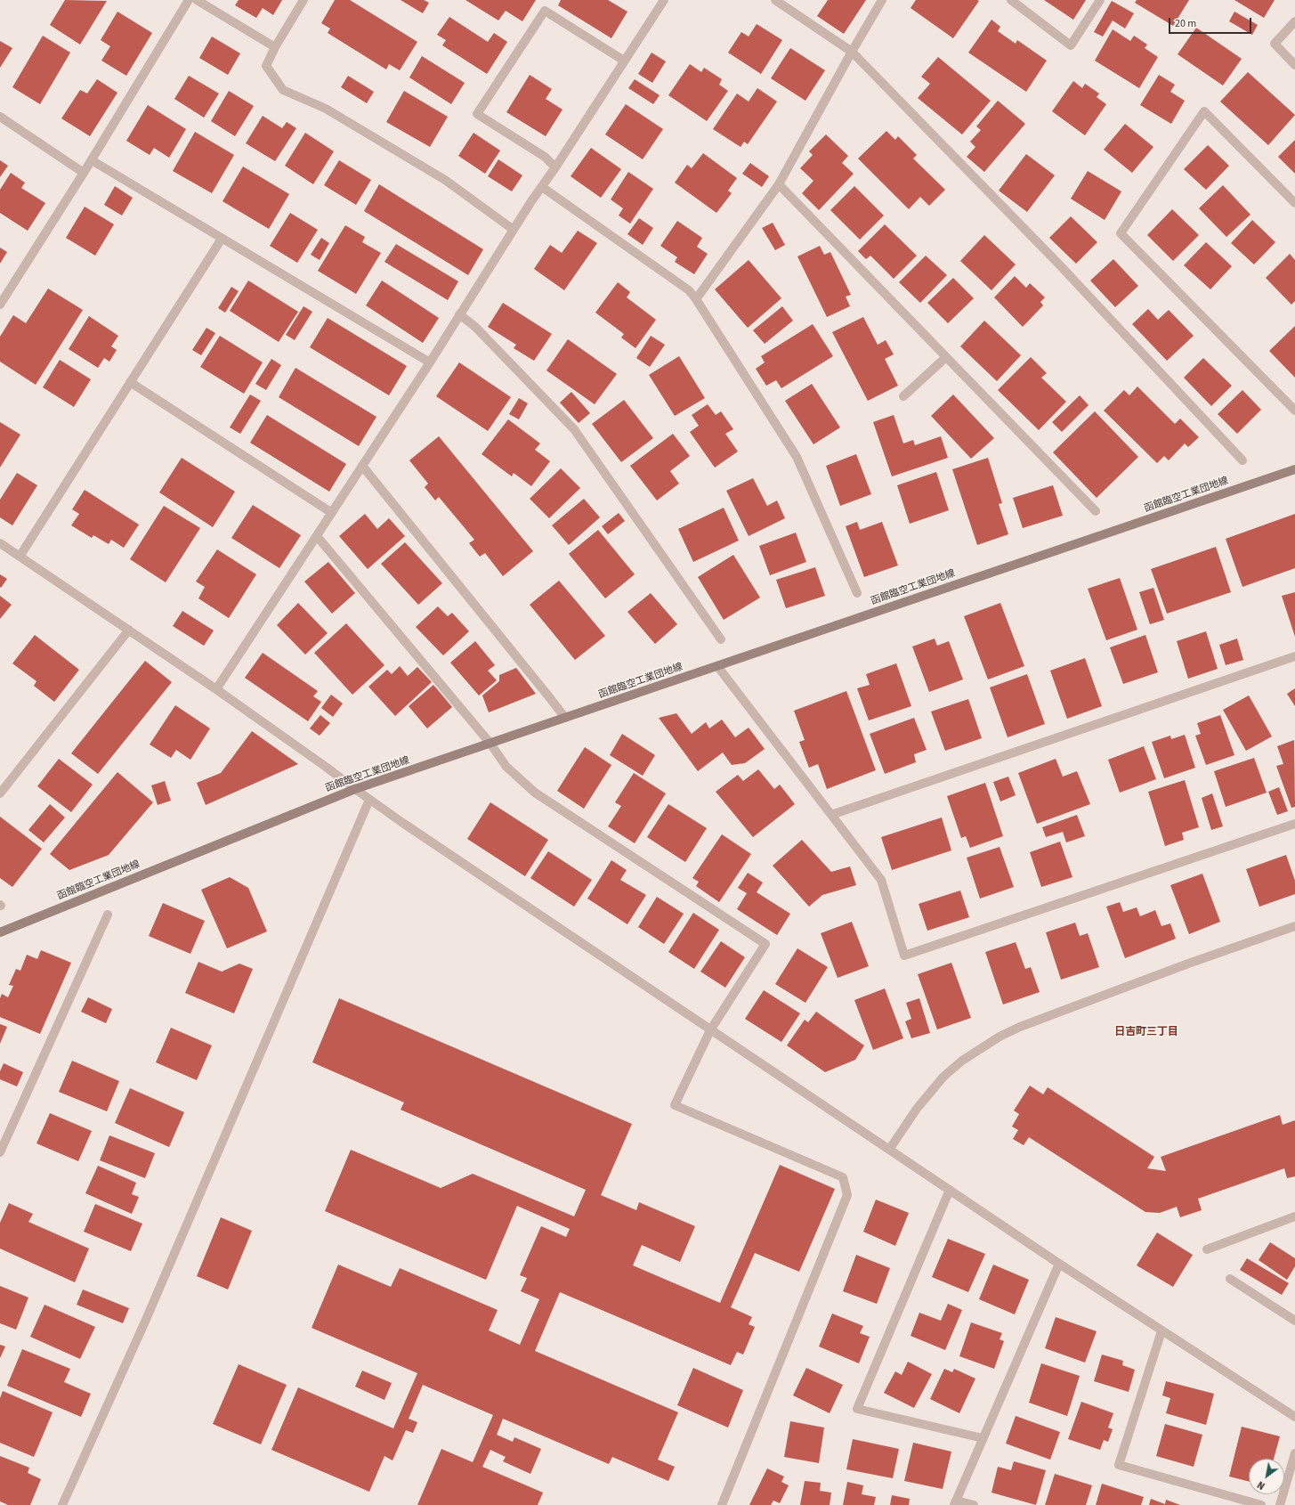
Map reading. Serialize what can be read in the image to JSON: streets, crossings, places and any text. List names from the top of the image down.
{
  "streets": {
    "main road": ["函館臨空工業団地線"]
  },
  "districts": ["日吉町三丁目"],
  "scale_bar": "20 m",
  "north": "bottom left"
}
